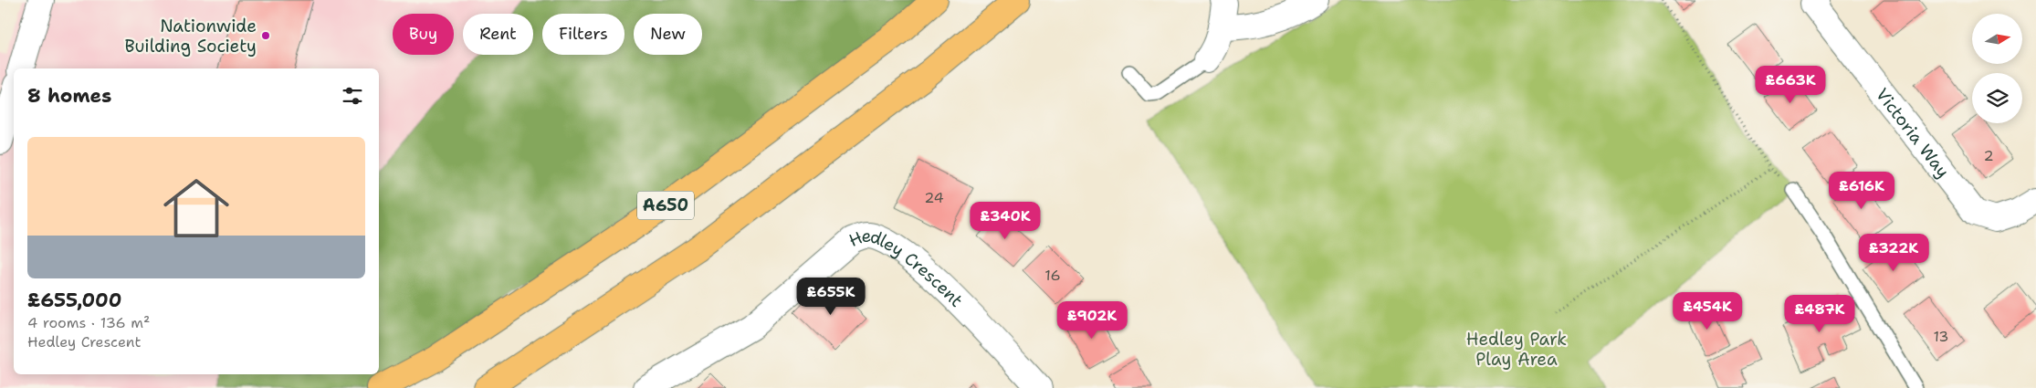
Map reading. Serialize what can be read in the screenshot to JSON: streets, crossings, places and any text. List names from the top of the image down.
{
  "streets": {
    "highway": ["A650"],
    "street": ["Victoria Way", "Hedley Crescent"]
  },
  "parks": ["Hedley Park Play Area"],
  "places": ["Nationwide Building Society"],
  "house_numbers": [
    "2",
    "24",
    "16",
    "13"
  ],
  "north": "right",
  "page": {
    "chip": [
      "Buy",
      "Rent",
      "Filters",
      "New"
    ],
    "price": [
      "£663K",
      "£616K",
      "£340K",
      "£322K",
      "£655K",
      "£454K",
      "£487K",
      "£902K"
    ],
    "heading": "8 homes",
    "list": [
      {
        "name": "£655,000",
        "note": "4 rooms · 136 m² · Hedley Crescent"
      }
    ]
  }
}
